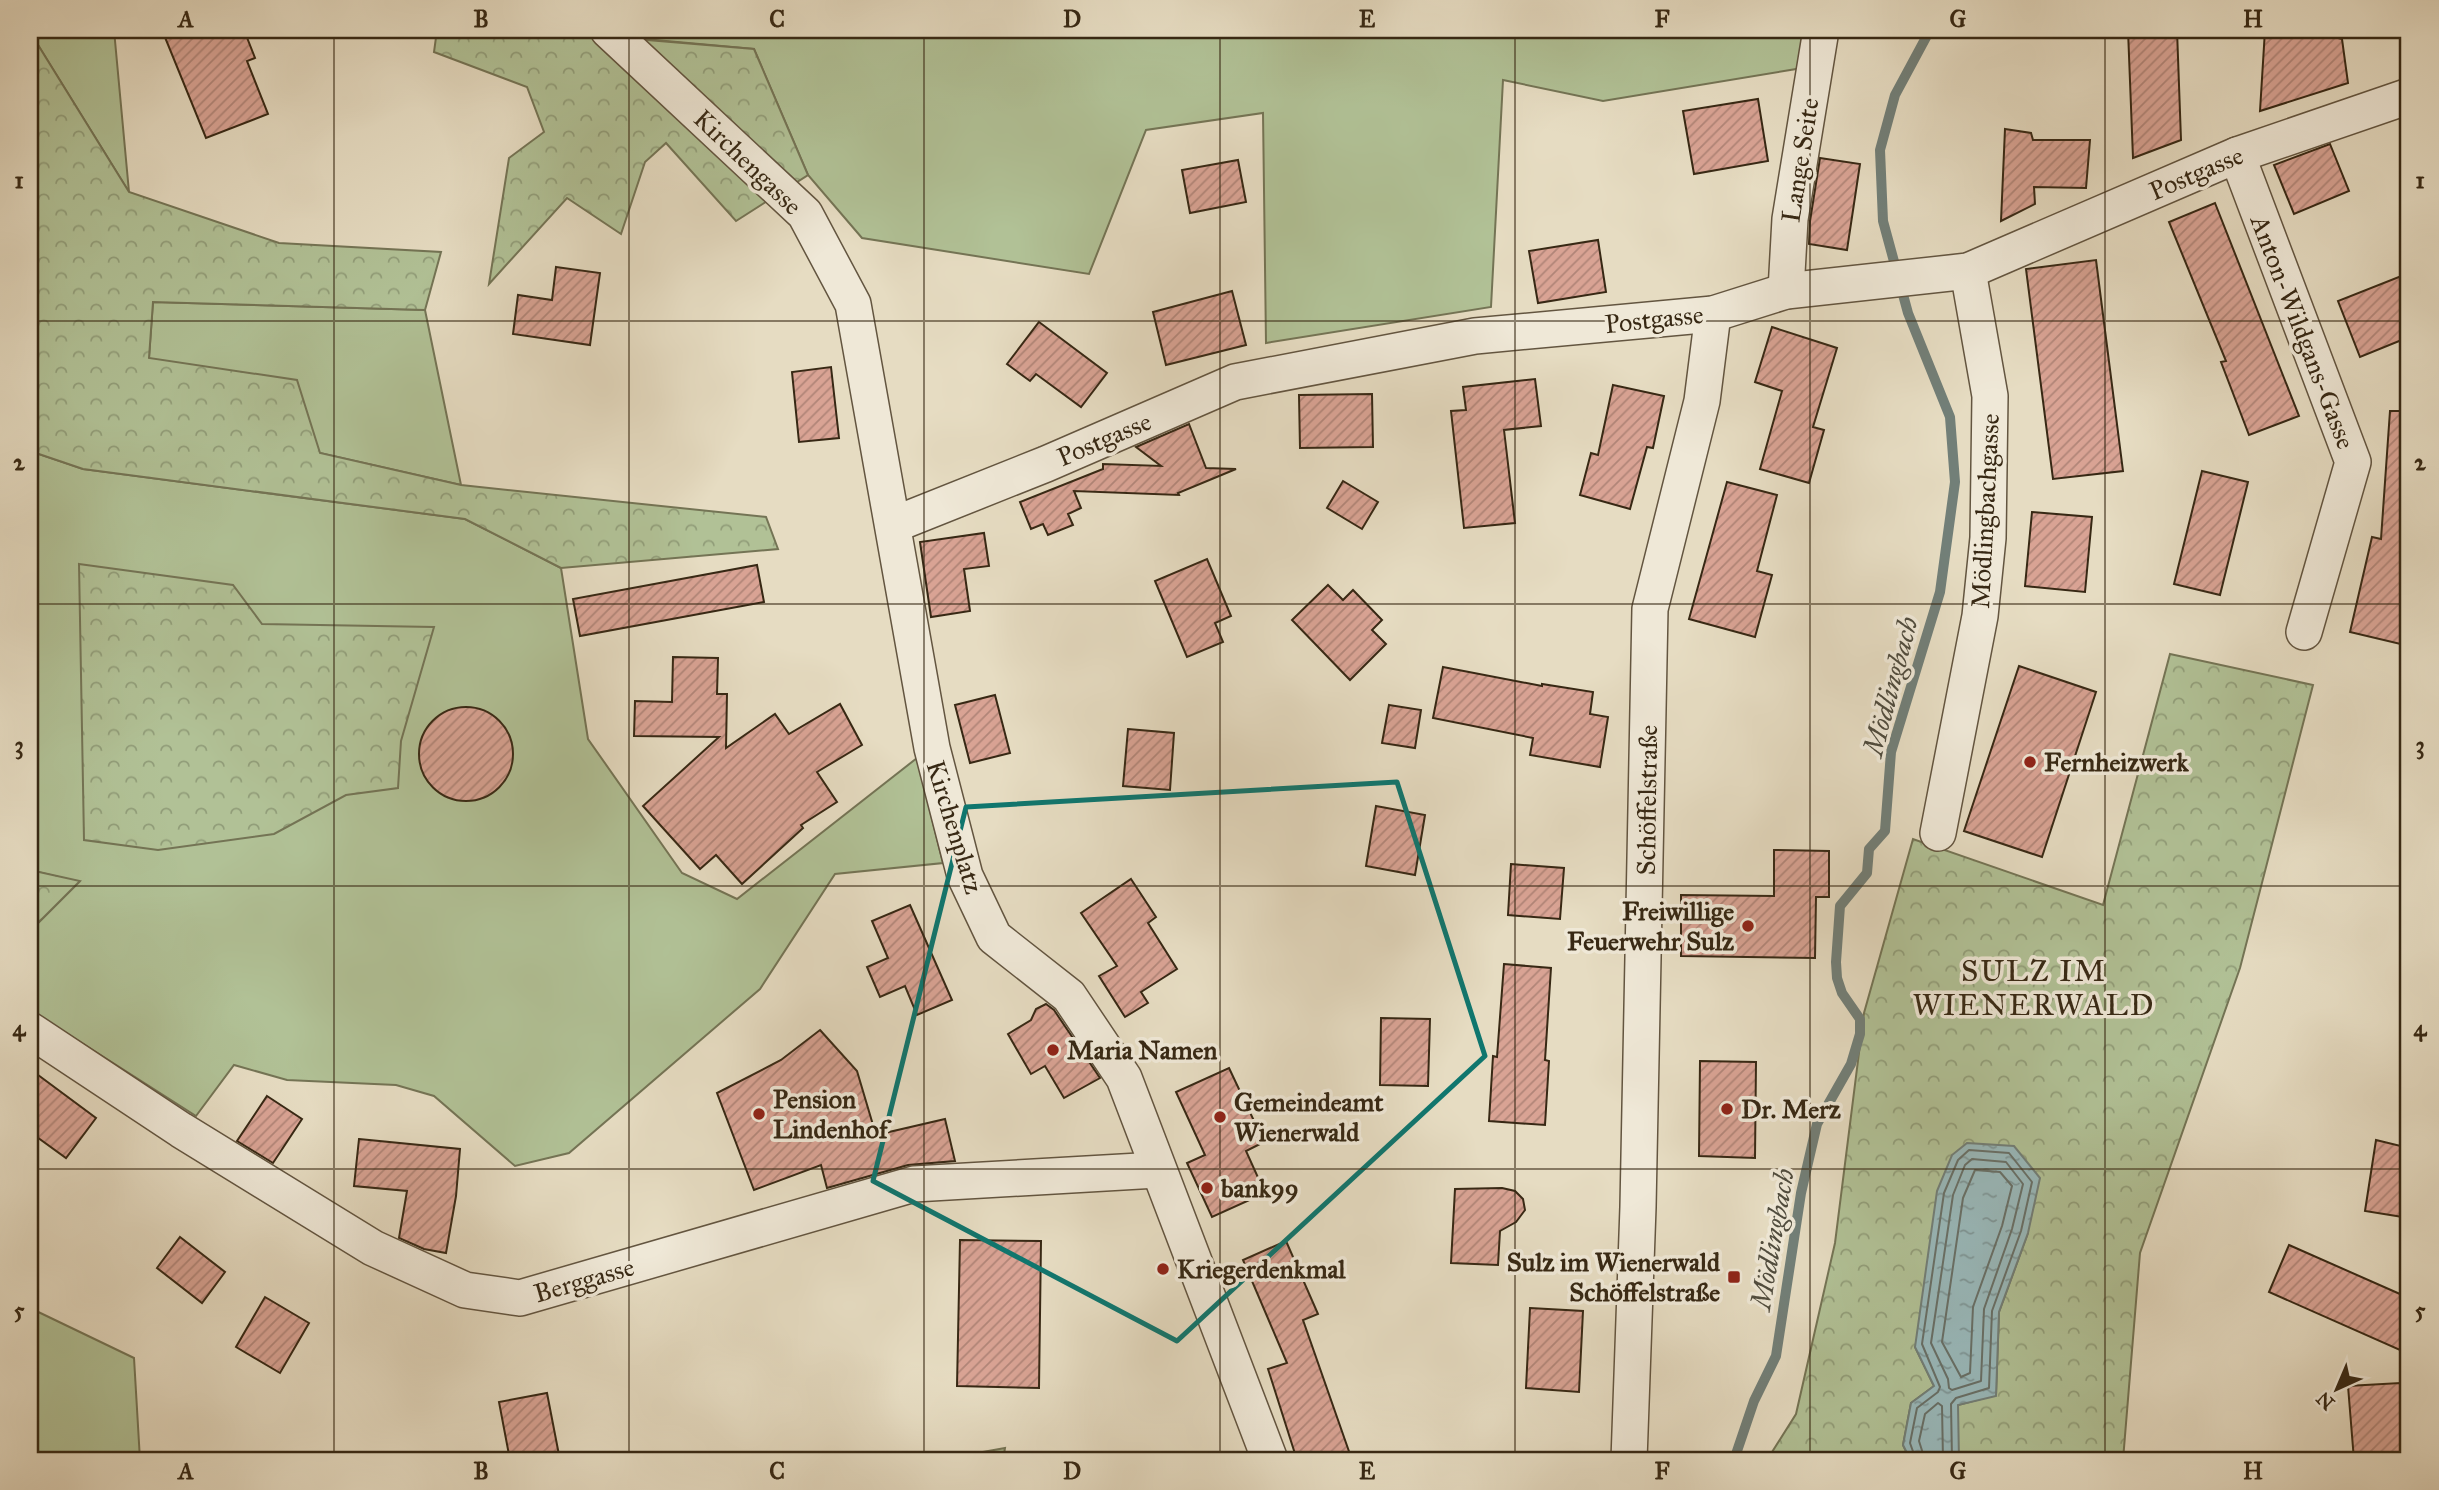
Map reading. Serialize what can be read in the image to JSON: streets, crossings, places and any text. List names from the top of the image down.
{
  "streets": {
    "street": [
      "Lange Seite",
      "Kirchengasse",
      "Postgasse",
      "Anton-Wildgans-Gasse",
      "Mödlingbachgasse",
      "Schöffelstraße",
      "Kirchenplatz",
      "Berggasse"
    ]
  },
  "crossings": [
    ["Lange Seite", "Postgasse"],
    ["Kirchengasse", "Postgasse"],
    ["Kirchengasse", "Kirchenplatz"],
    ["Postgasse", "Anton-Wildgans-Gasse"],
    ["Postgasse", "Mödlingbachgasse"],
    ["Postgasse", "Schöffelstraße"],
    ["Postgasse", "Kirchenplatz"],
    ["Kirchenplatz", "Berggasse"]
  ],
  "districts": ["SULZ IM WIENERWALD"],
  "water": ["Mödlingbach"],
  "places": {
    "other": [
      "Fernheizwerk",
      "Freiwillige Feuerwehr Sulz",
      "Maria Namen",
      "Dr. Merz",
      "Pension Lindenhof",
      "Gemeindeamt Wienerwald",
      "bank99",
      "Kriegerdenkmal"
    ],
    "transit": ["Sulz im Wienerwald Schöffelstraße"]
  },
  "north": "bottom left",
  "grid": {
    "columns": [
      "A",
      "B",
      "C",
      "D",
      "E",
      "F",
      "G",
      "H"
    ],
    "rows": [
      "1",
      "2",
      "3",
      "4",
      "5"
    ]
  }
}
